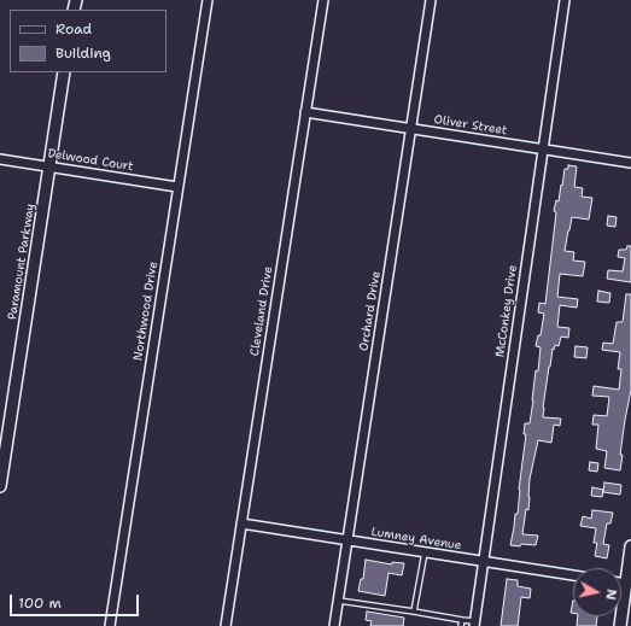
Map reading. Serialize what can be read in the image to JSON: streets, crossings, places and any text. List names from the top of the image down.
{
  "streets": {
    "street": [
      "Oliver Street",
      "Delwood Court",
      "Paramount Parkway",
      "Northwood Drive",
      "Cleveland Drive",
      "Orchard Drive",
      "McConkey Drive",
      "Lumney Avenue"
    ]
  },
  "crossings": [
    ["Oliver Street", "Cleveland Drive"],
    ["Oliver Street", "Orchard Drive"],
    ["Oliver Street", "McConkey Drive"],
    ["Delwood Court", "Paramount Parkway"],
    ["Delwood Court", "Northwood Drive"],
    ["Cleveland Drive", "Lumney Avenue"],
    ["Orchard Drive", "Lumney Avenue"],
    ["McConkey Drive", "Lumney Avenue"]
  ],
  "legend": ["Road", "Building"],
  "scale_bar": "100 m",
  "north": "right"
}
